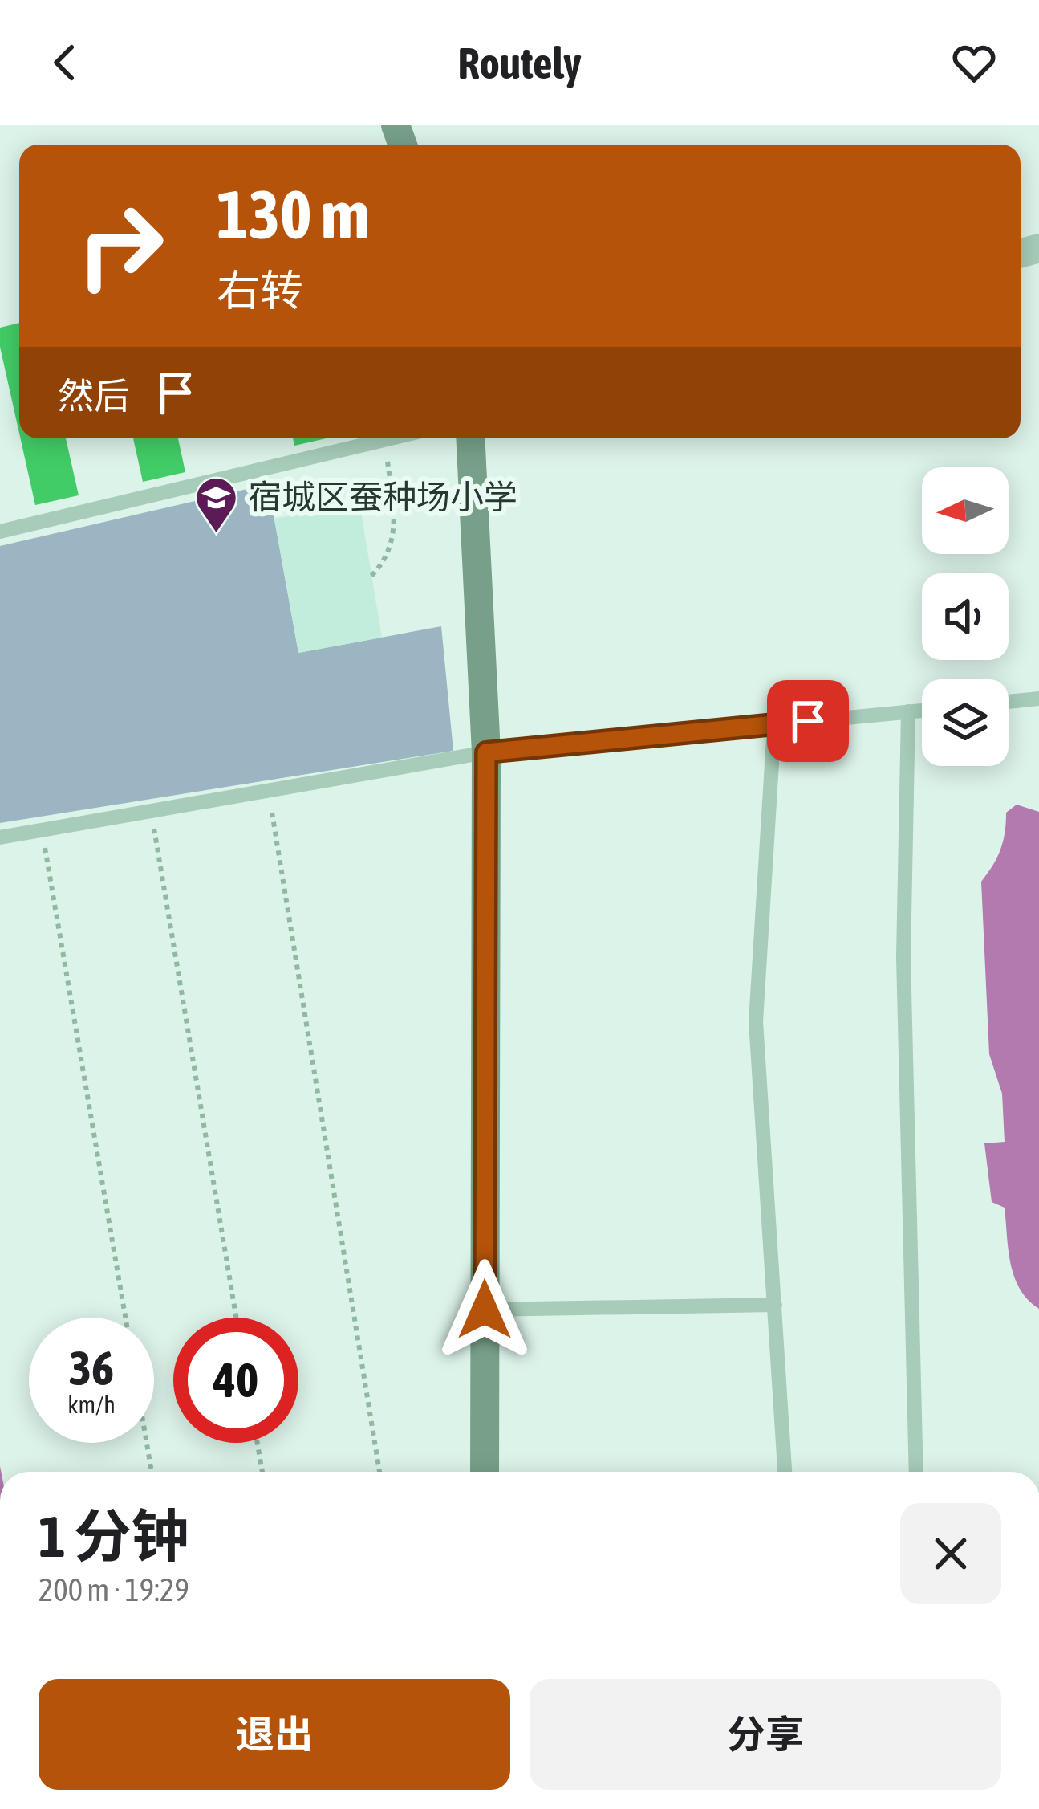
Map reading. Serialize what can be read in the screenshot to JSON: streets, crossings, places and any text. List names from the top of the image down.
{
  "places": {
    "school or university": ["宿城区蚕种场小学"]
  },
  "north": "left",
  "page": {
    "header": "Routely",
    "turn": ["130 m", "右转"],
    "then": "然后",
    "speed": "36 km/h",
    "limit": "40",
    "heading": ["1 分钟", "200 m · 19:29"],
    "buttons": ["退出", "分享"]
  }
}
